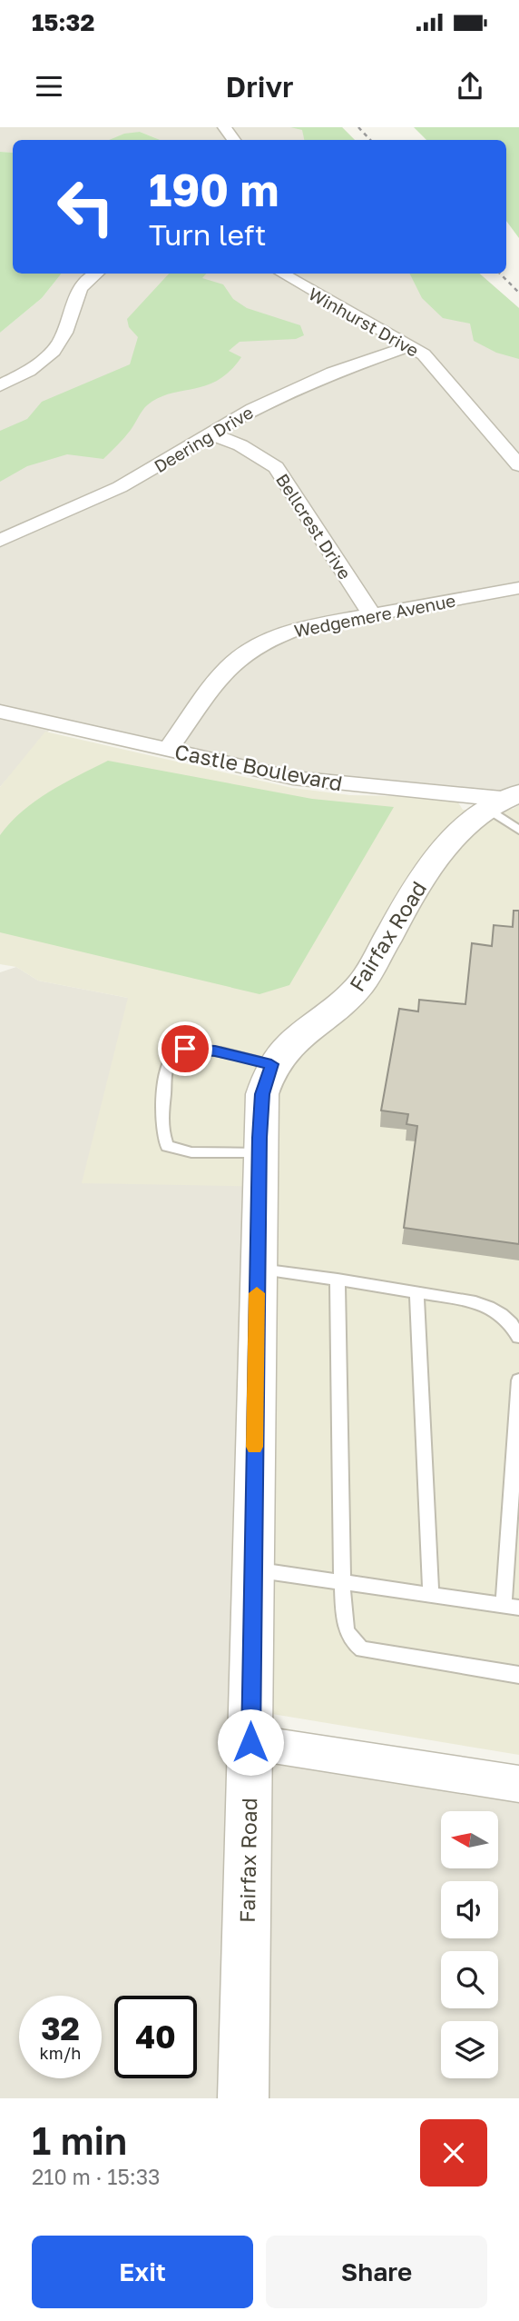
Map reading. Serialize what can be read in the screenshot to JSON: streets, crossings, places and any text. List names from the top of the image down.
{
  "streets": {
    "street": [
      "Winhurst Drive",
      "Deering Drive",
      "Bellcrest Drive",
      "Wedgemere Avenue",
      "Castle Boulevard",
      "Fairfax Road"
    ]
  },
  "crossings": [
    ["Winhurst Drive", "Deering Drive"],
    ["Deering Drive", "Bellcrest Drive"],
    ["Bellcrest Drive", "Wedgemere Avenue"],
    ["Wedgemere Avenue", "Castle Boulevard"],
    ["Castle Boulevard", "Fairfax Road"]
  ],
  "north": "left",
  "page": {
    "status": "15:32",
    "header": "Drivr",
    "turn": ["190 m", "Turn left"],
    "speed": "32 km/h",
    "limit": "40",
    "heading": ["1 min", "210 m · 15:33"],
    "buttons": ["Exit", "Share"]
  }
}
